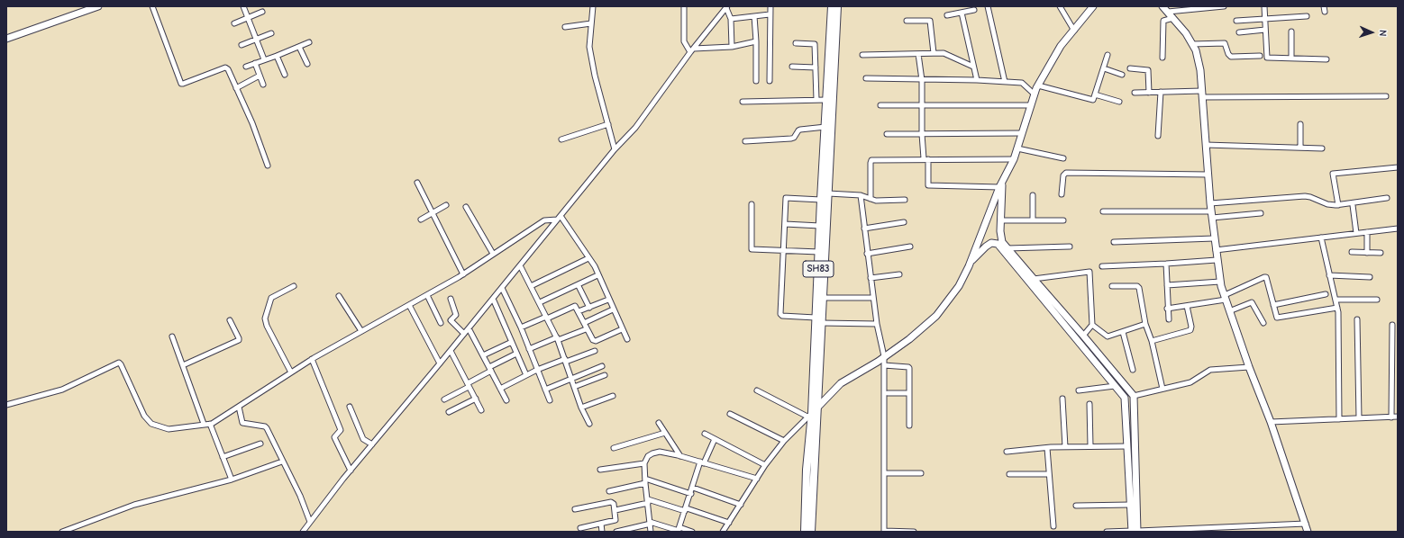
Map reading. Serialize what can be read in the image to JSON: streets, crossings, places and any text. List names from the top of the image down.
{
  "streets": {
    "main road": ["SH83"]
  },
  "north": "right"
}
